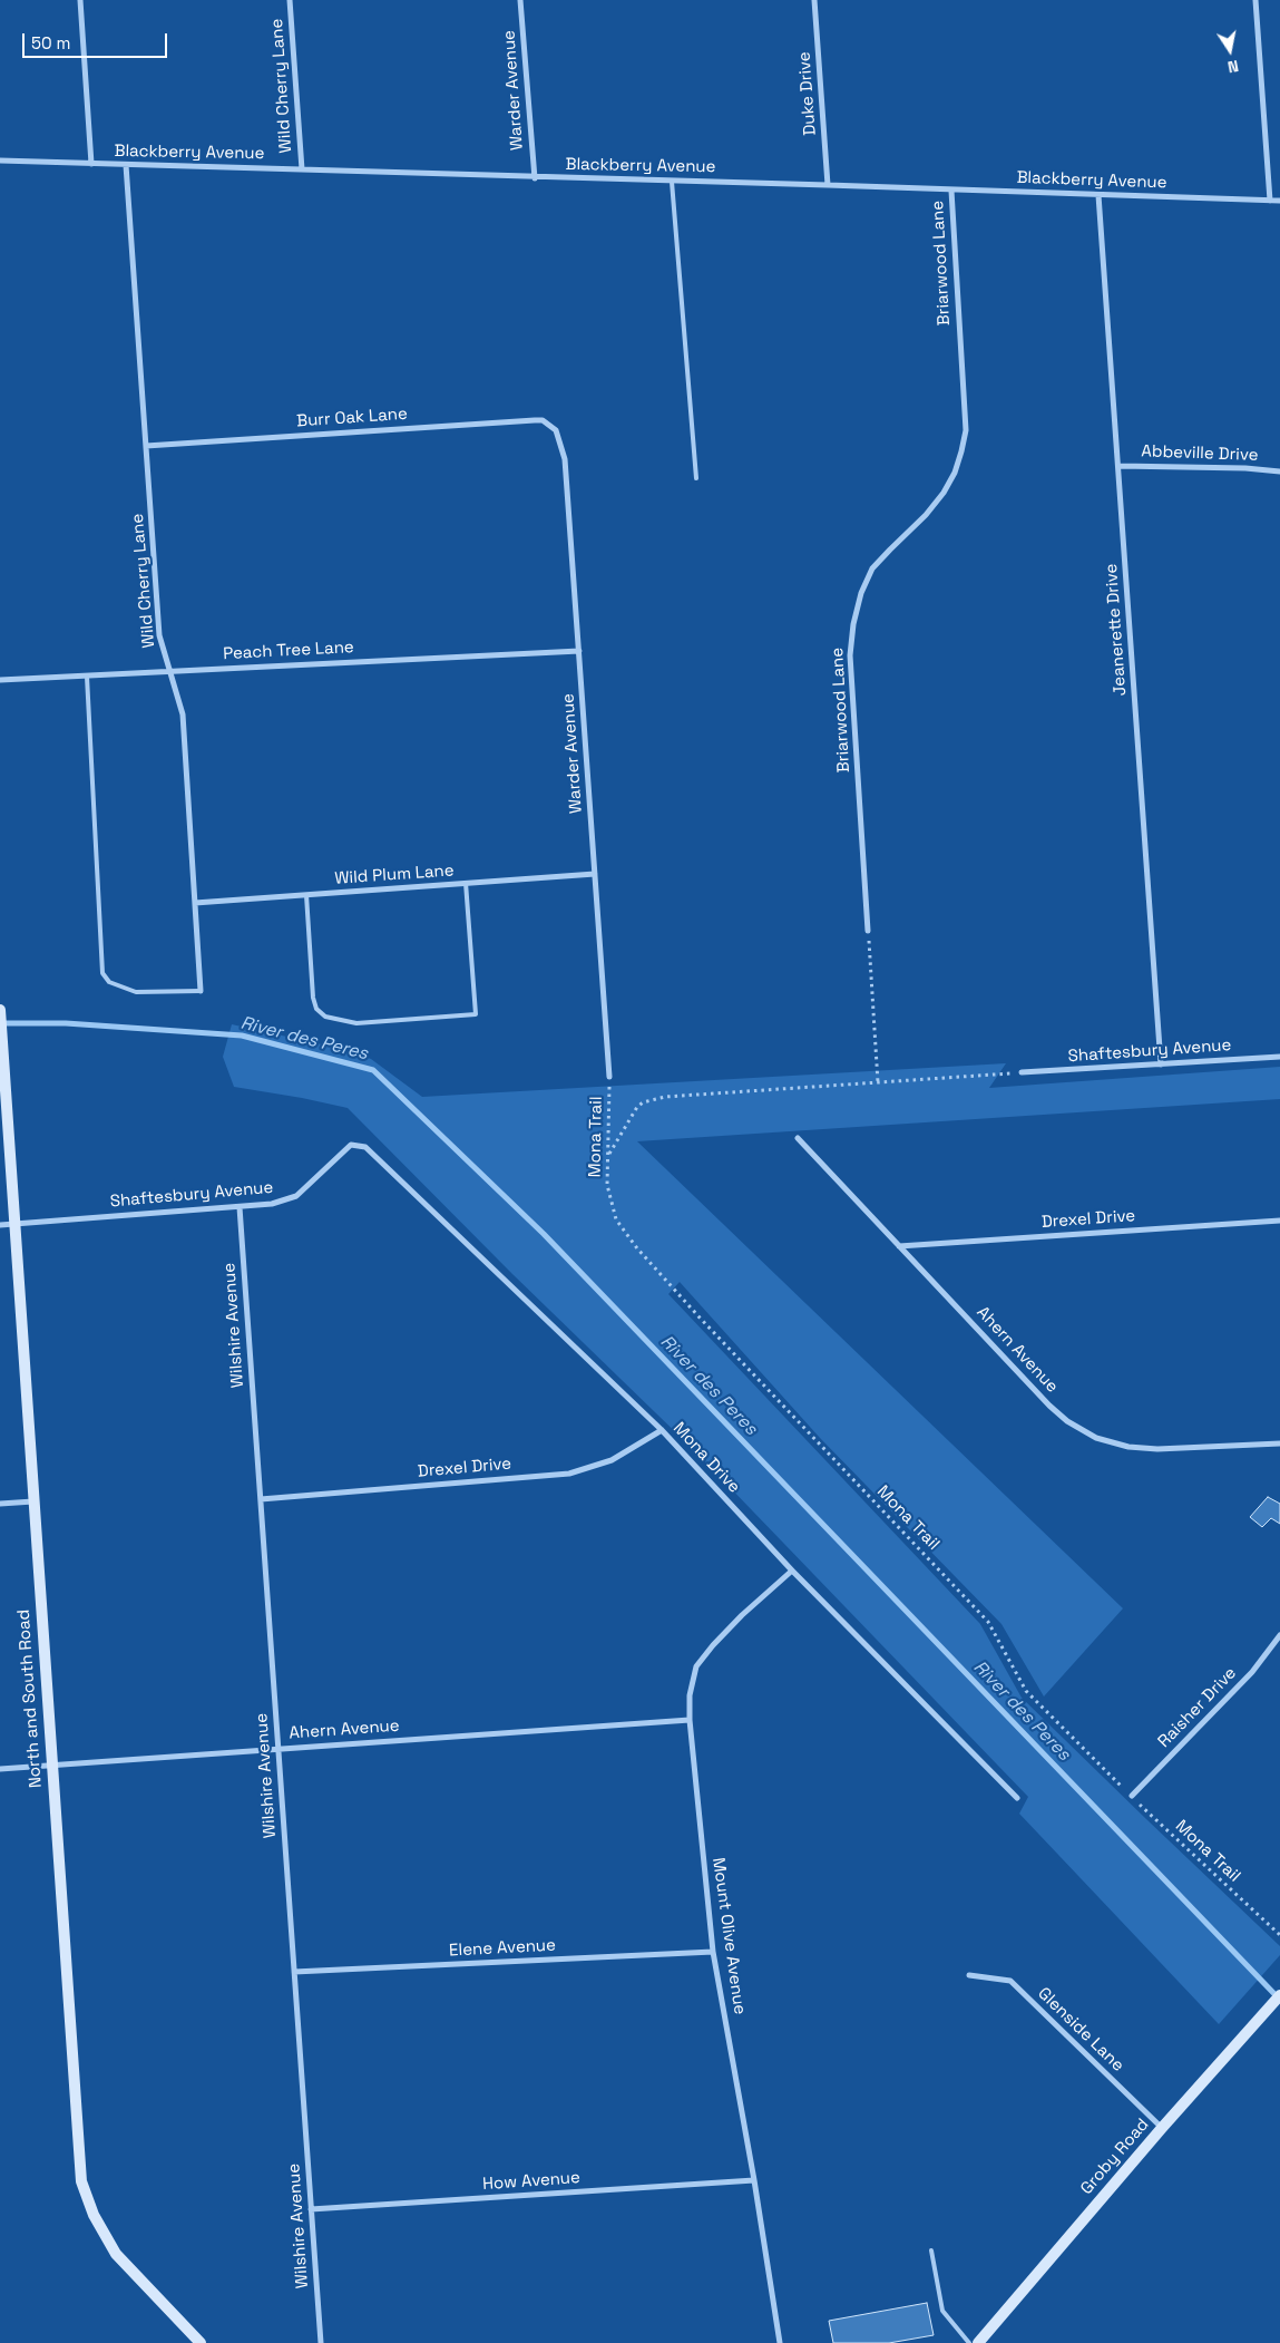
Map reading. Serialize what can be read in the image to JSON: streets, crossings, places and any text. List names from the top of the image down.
{
  "streets": {
    "street": [
      "Wild Cherry Lane",
      "Warder Avenue",
      "Duke Drive",
      "Blackberry Avenue",
      "Briarwood Lane",
      "Burr Oak Lane",
      "Abbeville Drive",
      "Jeanerette Drive",
      "Peach Tree Lane",
      "Wild Plum Lane",
      "Shaftesbury Avenue",
      "Drexel Drive",
      "Wilshire Avenue",
      "Ahern Avenue",
      "Mona Drive",
      "North and South Road",
      "Raisher Drive",
      "Mount Olive Avenue",
      "Elene Avenue",
      "Glenside Lane",
      "Groby Road",
      "How Avenue"
    ],
    "path": ["Mona Trail"]
  },
  "crossings": [
    ["Wild Cherry Lane", "Blackberry Avenue"],
    ["Wild Cherry Lane", "Burr Oak Lane"],
    ["Wild Cherry Lane", "Peach Tree Lane"],
    ["Wild Cherry Lane", "Wild Plum Lane"],
    ["Warder Avenue", "Blackberry Avenue"],
    ["Warder Avenue", "Burr Oak Lane"],
    ["Warder Avenue", "Peach Tree Lane"],
    ["Warder Avenue", "Wild Plum Lane"],
    ["Warder Avenue", "Mona Trail"],
    ["Duke Drive", "Blackberry Avenue"],
    ["Blackberry Avenue", "Briarwood Lane"],
    ["Blackberry Avenue", "Jeanerette Drive"],
    ["Abbeville Drive", "Jeanerette Drive"],
    ["Jeanerette Drive", "Shaftesbury Avenue"],
    ["Shaftesbury Avenue", "Wilshire Avenue"],
    ["Shaftesbury Avenue", "Mona Drive"],
    ["Shaftesbury Avenue", "North and South Road"],
    ["Mona Trail", "Raisher Drive"],
    ["Drexel Drive", "Wilshire Avenue"],
    ["Drexel Drive", "Ahern Avenue"],
    ["Drexel Drive", "Mona Drive"],
    ["Wilshire Avenue", "Ahern Avenue"],
    ["Wilshire Avenue", "Elene Avenue"],
    ["Wilshire Avenue", "How Avenue"],
    ["Ahern Avenue", "North and South Road"],
    ["Ahern Avenue", "Mount Olive Avenue"],
    ["Mona Drive", "Mount Olive Avenue"],
    ["Mount Olive Avenue", "Elene Avenue"],
    ["Mount Olive Avenue", "How Avenue"],
    ["Glenside Lane", "Groby Road"]
  ],
  "water": ["River des Peres"],
  "scale_bar": "50 m",
  "north": "bottom"
}
